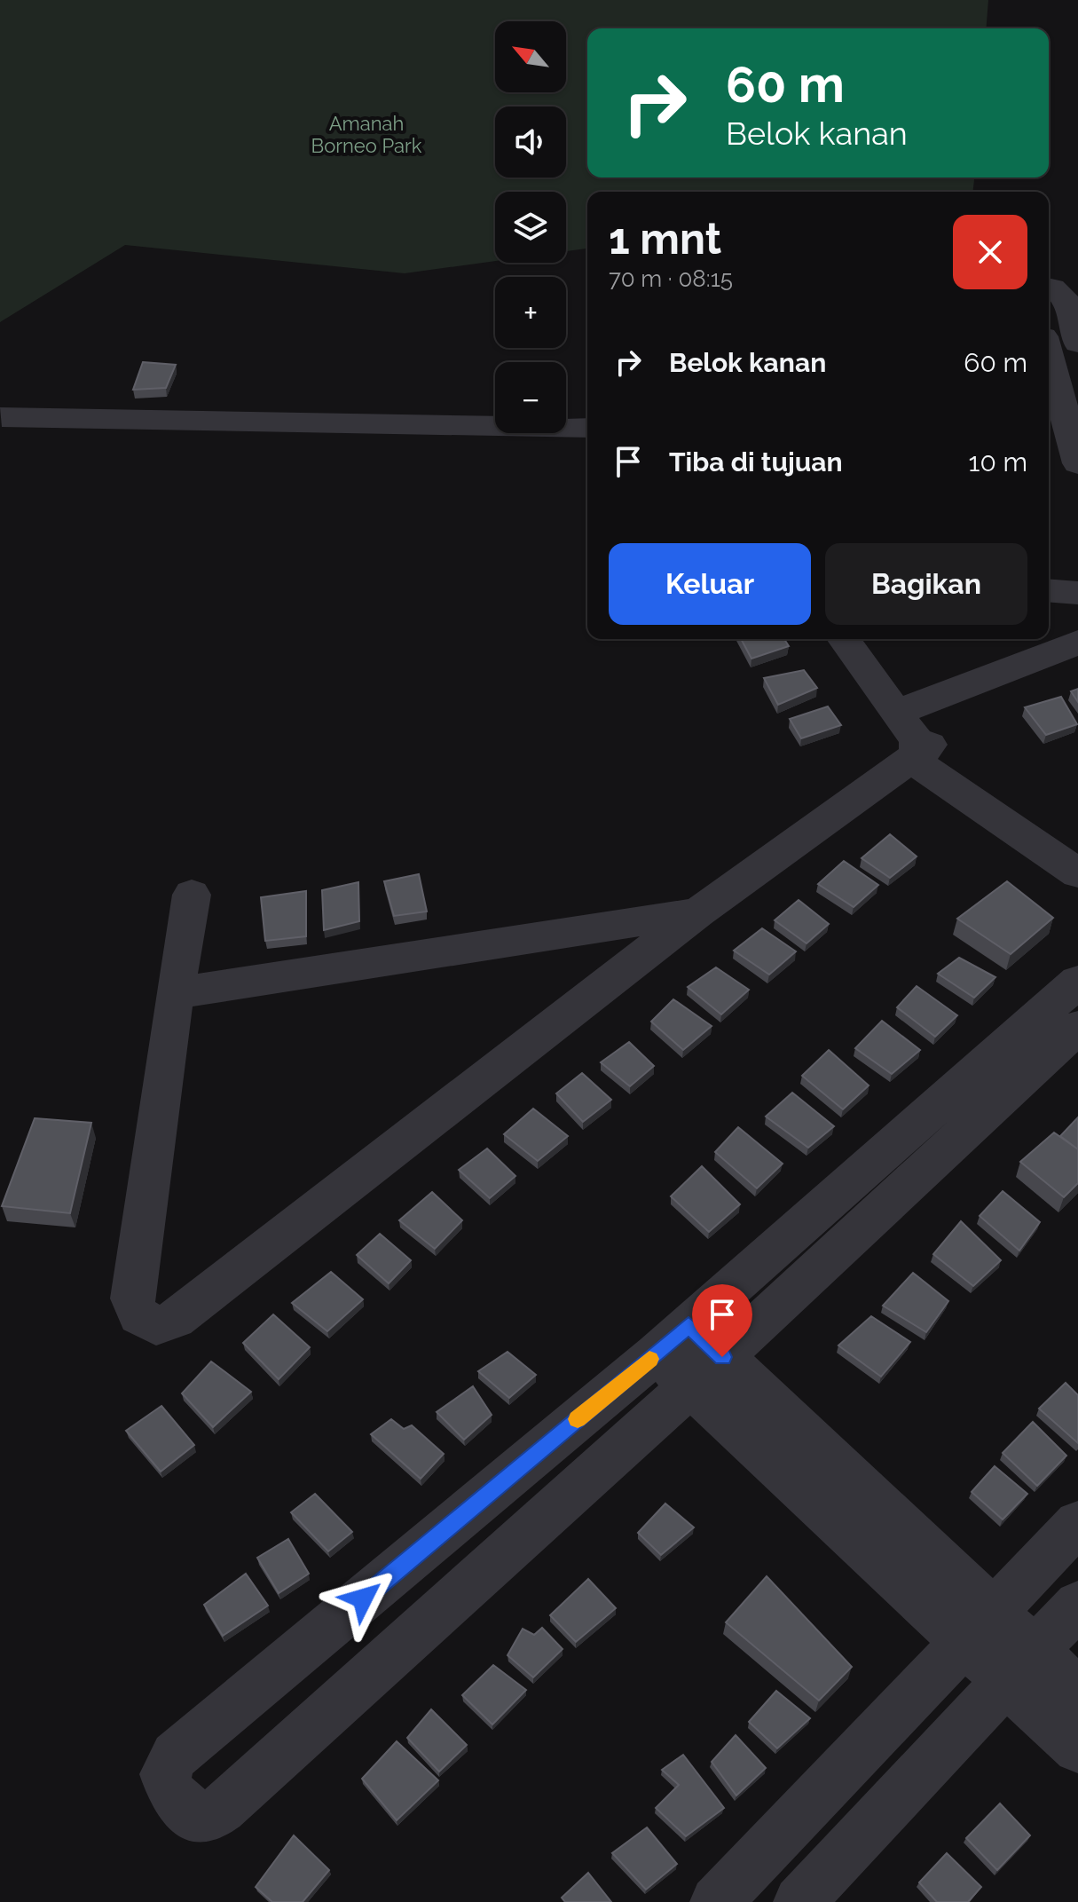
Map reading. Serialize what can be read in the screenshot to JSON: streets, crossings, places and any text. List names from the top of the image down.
{
  "parks": ["Amanah Borneo Park"],
  "north": "top left",
  "page": {
    "map_buttons": ["+", "−"],
    "turn": ["60 m", "Belok kanan"],
    "heading": ["1 mnt", "70 m · 08:15"],
    "list": [
      {
        "name": "Belok kanan",
        "value": "60 m"
      },
      {
        "name": "Tiba di tujuan",
        "value": "10 m"
      }
    ],
    "buttons": ["Keluar", "Bagikan"]
  }
}
